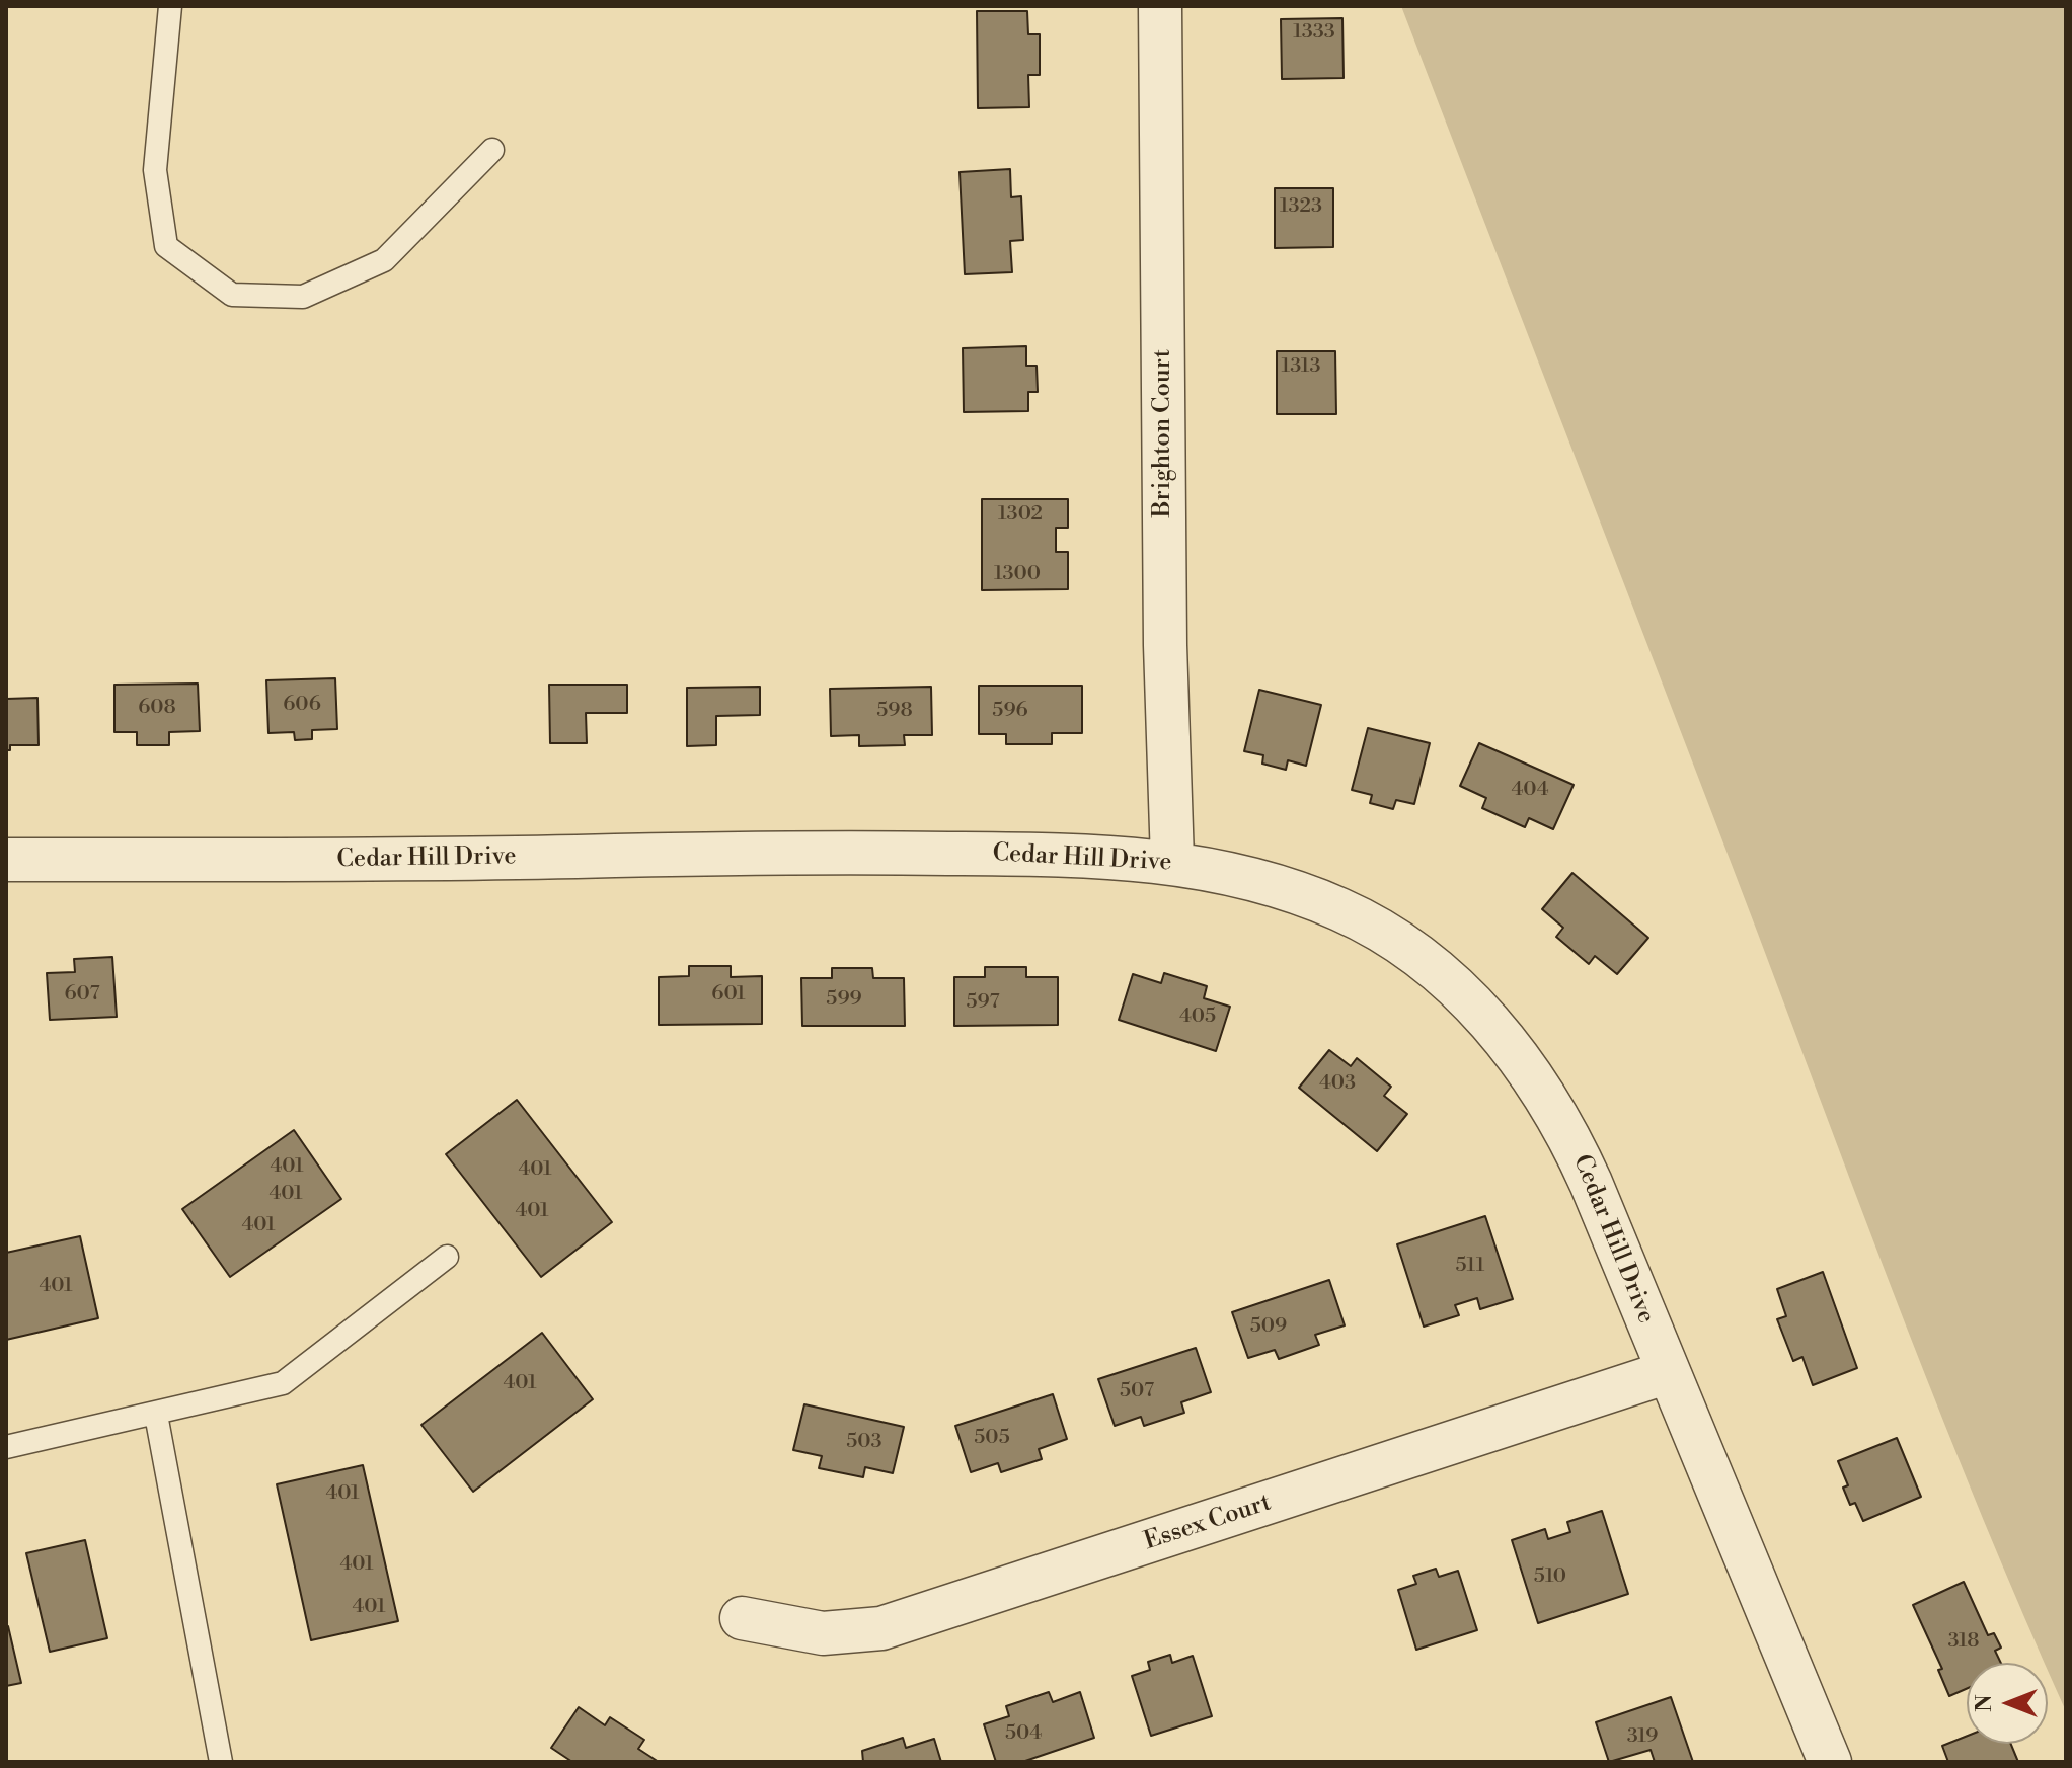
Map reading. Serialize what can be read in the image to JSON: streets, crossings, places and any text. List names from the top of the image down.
{
  "streets": {
    "street": ["Brighton Court", "Cedar Hill Drive", "Essex Court"]
  },
  "crossings": [
    ["Brighton Court", "Cedar Hill Drive"],
    ["Cedar Hill Drive", "Essex Court"]
  ],
  "house_numbers": [
    "1333",
    "1323",
    "1313",
    "1302",
    "1300",
    "606",
    "608",
    "598",
    "596",
    "404",
    "607",
    "601",
    "599",
    "597",
    "405",
    "403",
    "401",
    "401",
    "401",
    "401",
    "401",
    "511",
    "401",
    "509",
    "401",
    "507",
    "505",
    "503",
    "401",
    "401",
    "510",
    "401",
    "318",
    "504",
    "319"
  ],
  "north": "left"
}
